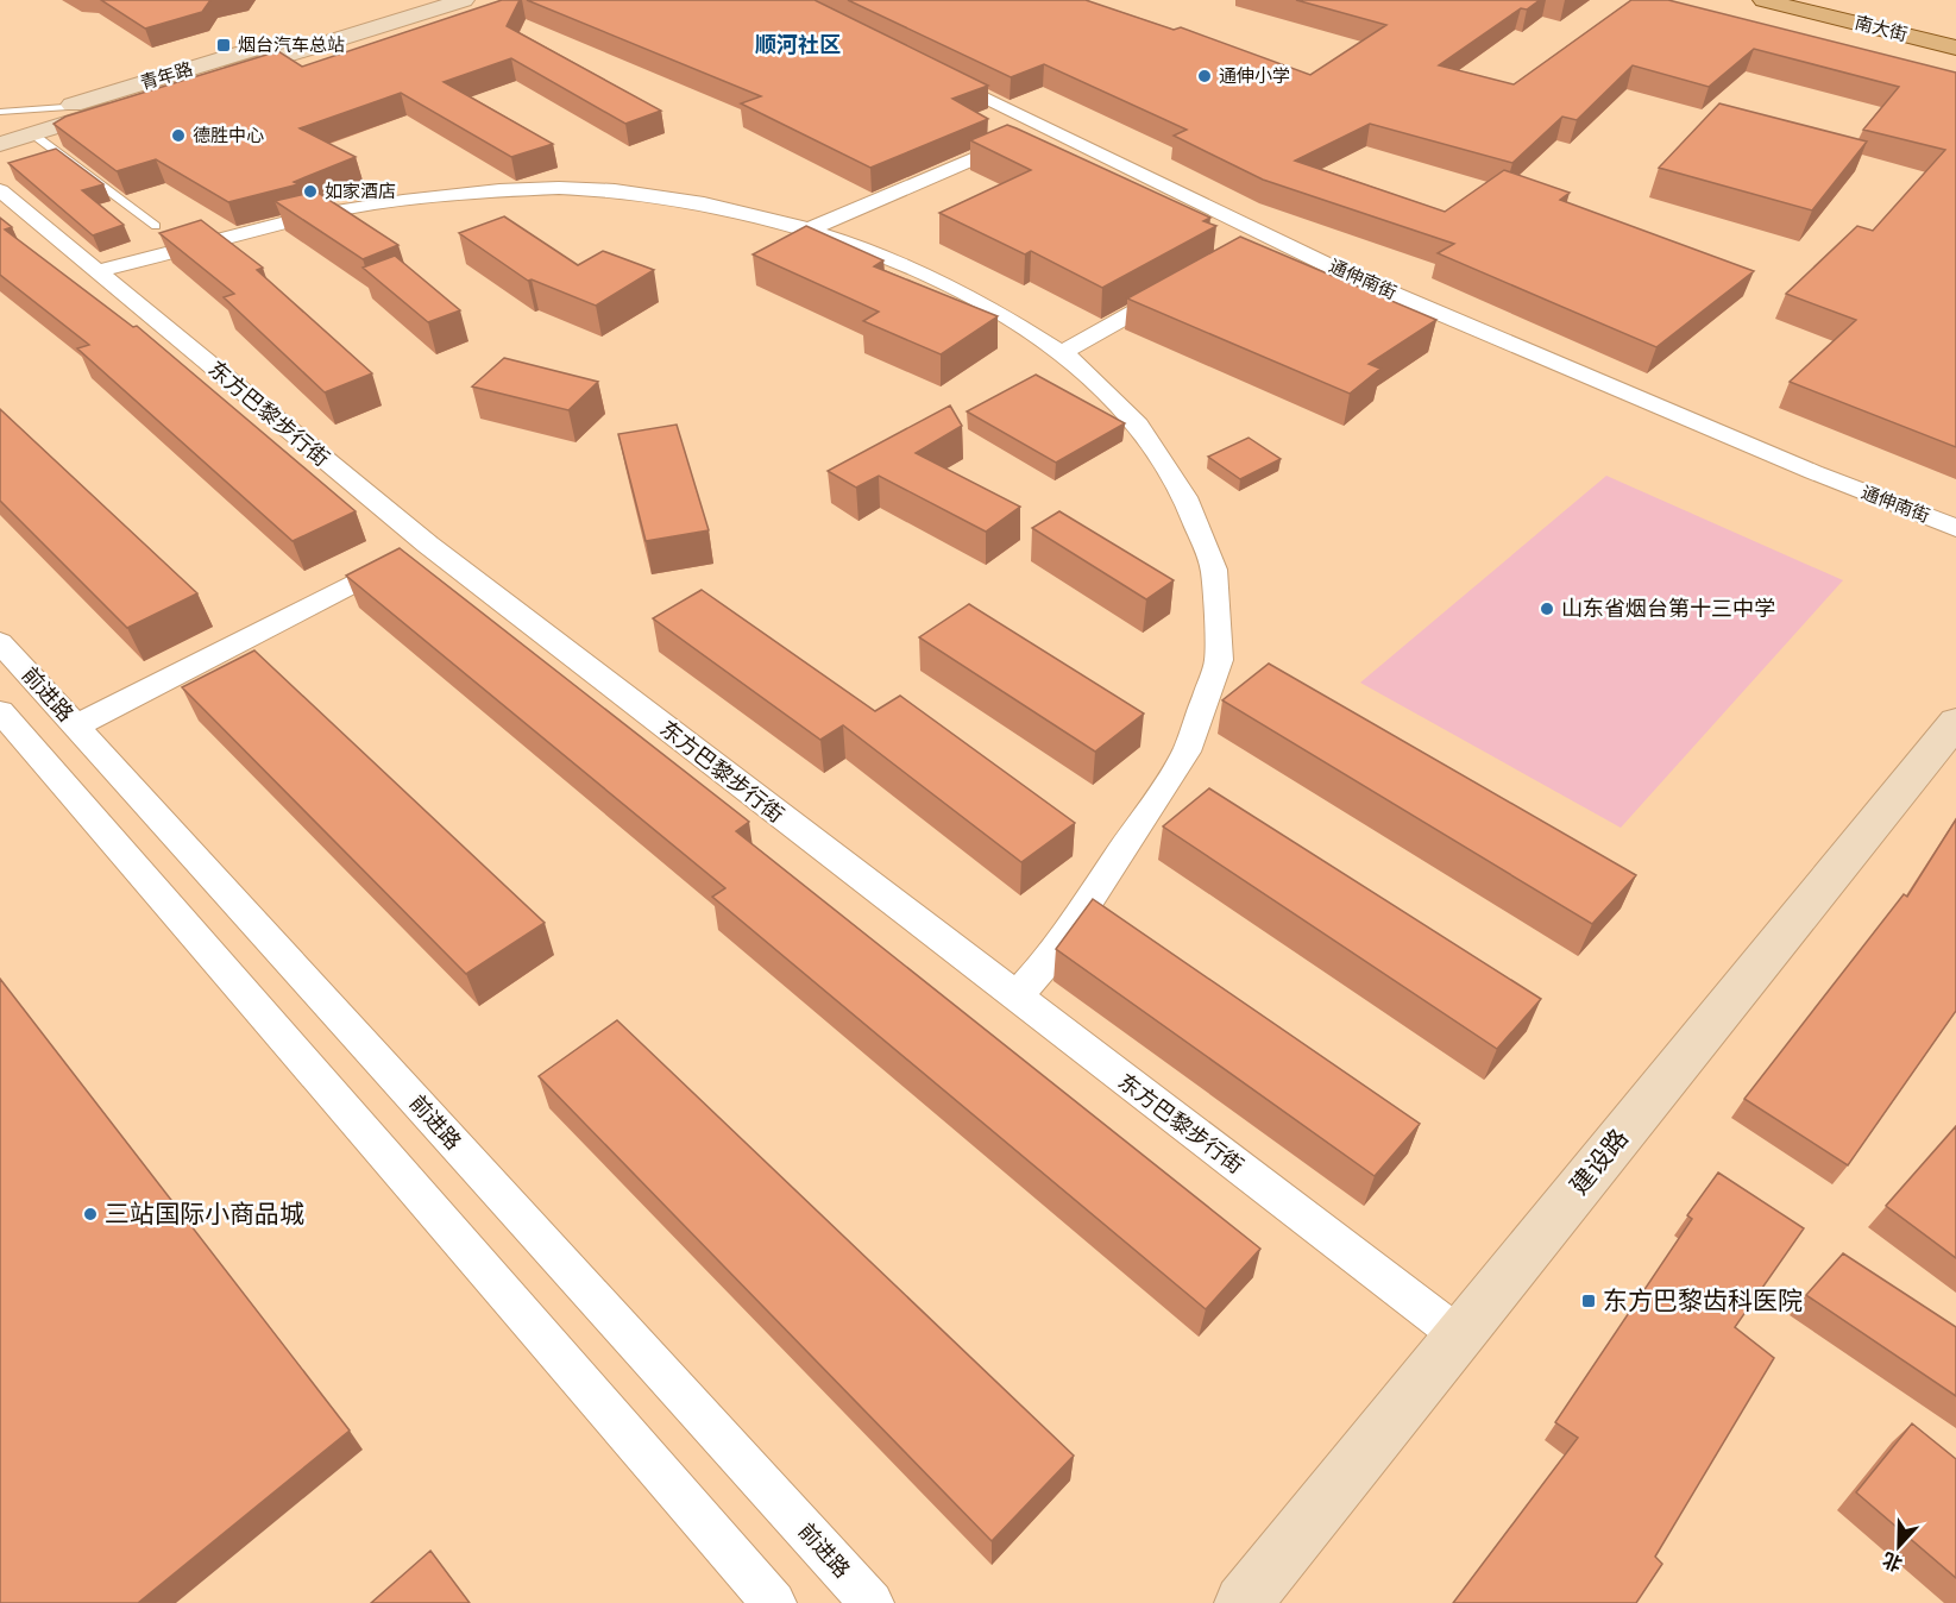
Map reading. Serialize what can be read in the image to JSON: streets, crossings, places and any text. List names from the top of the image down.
{
  "streets": {
    "main road": ["南大街", "青年路", "建设路"],
    "street": ["通伸南街", "东方巴黎步行街", "前进路"]
  },
  "crossings": [
    ["东方巴黎步行街", "建设路"]
  ],
  "districts": ["顺河社区"],
  "places": {
    "transit": ["烟台汽车总站", "东方巴黎齿科医院"],
    "other": [
      "通伸小学",
      "德胜中心",
      "如家酒店",
      "山东省烟台第十三中学",
      "三站国际小商品城"
    ]
  },
  "north": "bottom"
}
